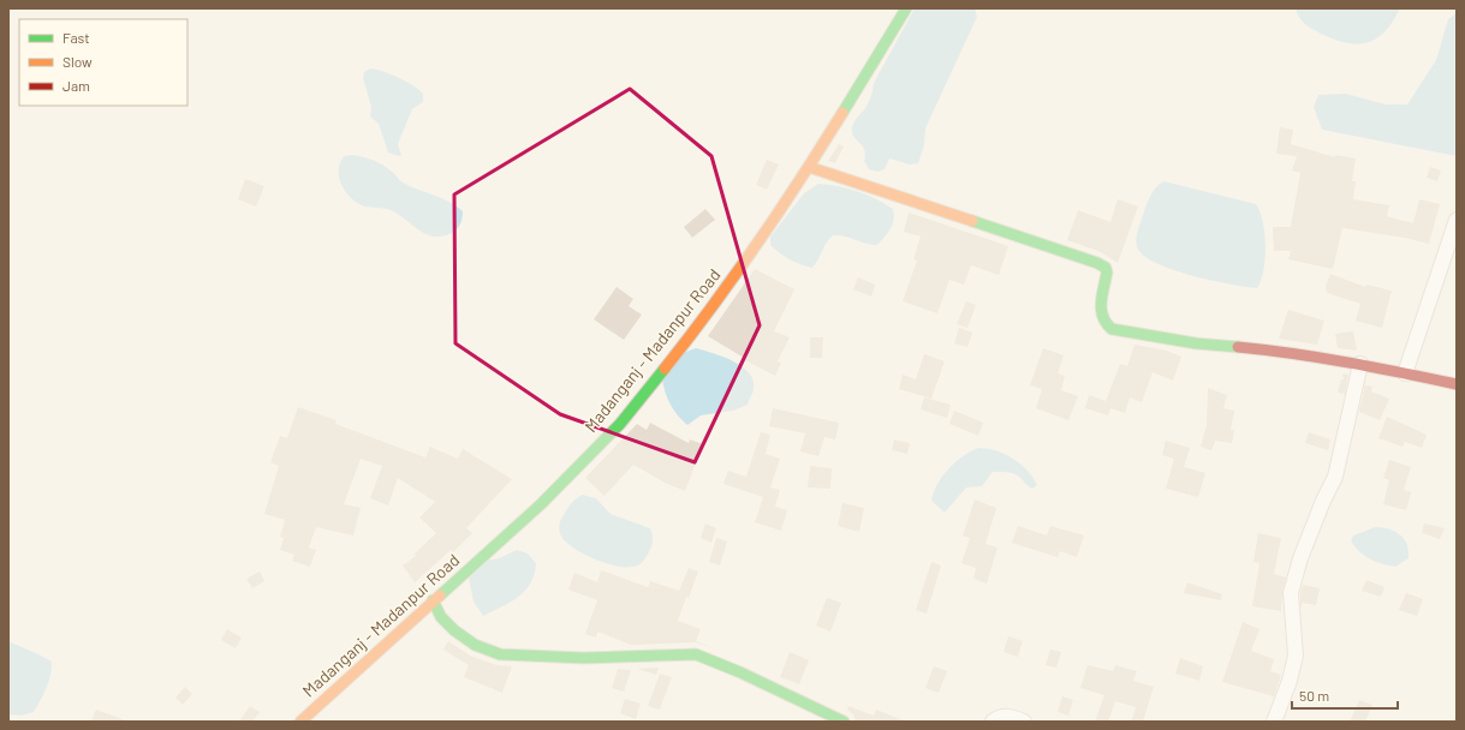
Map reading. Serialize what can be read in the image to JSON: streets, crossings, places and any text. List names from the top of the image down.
{
  "streets": {
    "street": ["Madanganj - Madanpur Road"]
  },
  "legend": ["Fast", "Slow", "Jam"],
  "scale_bar": "50 m"
}
